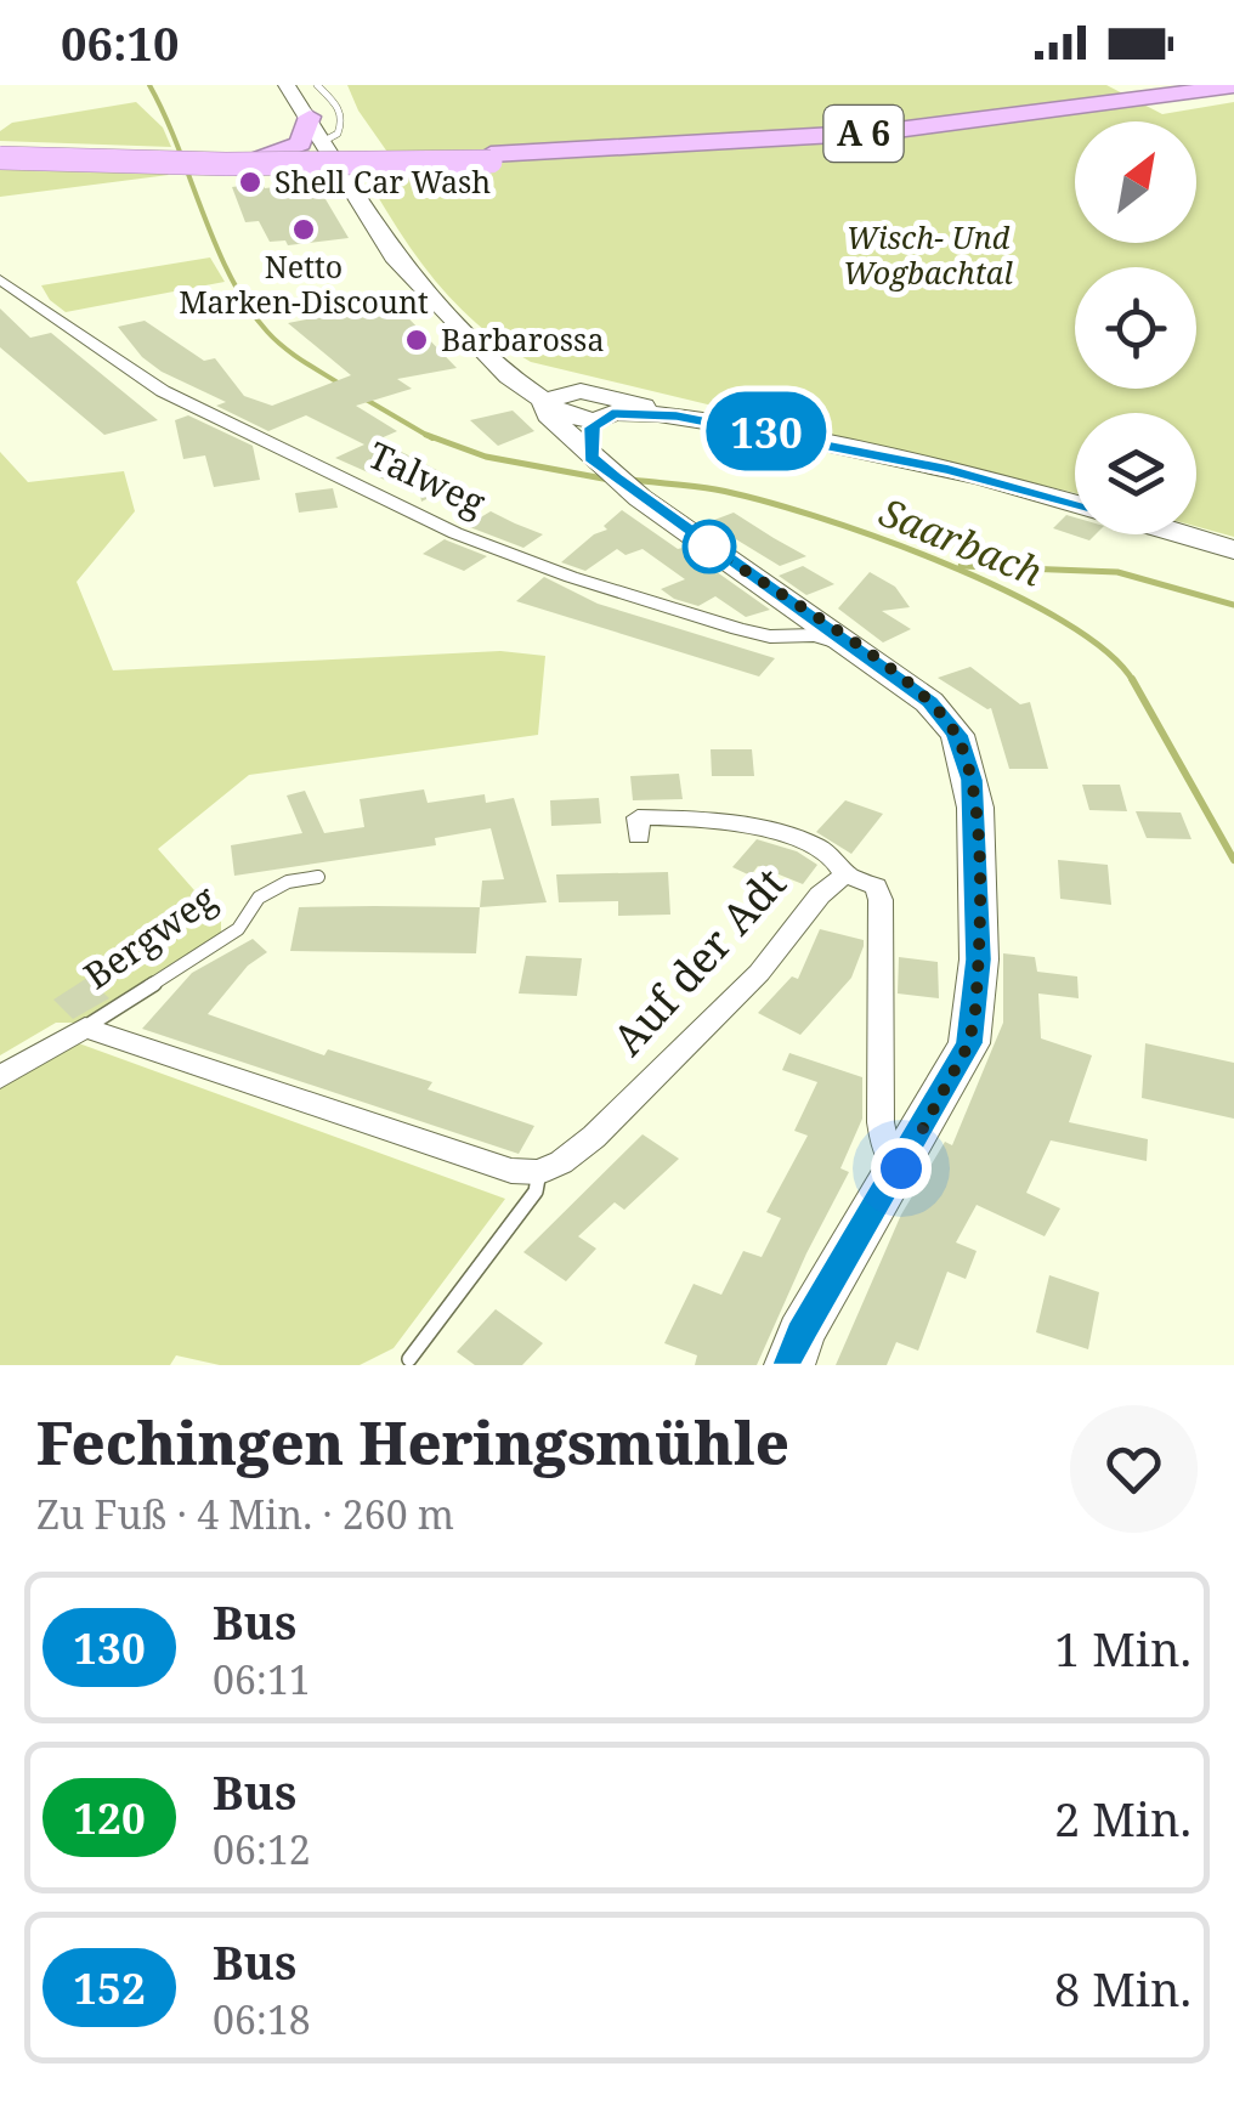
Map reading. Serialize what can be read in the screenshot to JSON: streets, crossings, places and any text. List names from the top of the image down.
{
  "streets": {
    "highway": ["A 6"],
    "street": ["Talweg", "Auf der Adt"],
    "lane": ["Bergweg"]
  },
  "water": ["Saarbach"],
  "parks": ["Wisch- Und Wogbachtal"],
  "places": ["Shell Car Wash", "Netto Marken-Discount", "Barbarossa"],
  "lines": ["bus line 130"],
  "north": "top right",
  "page": {
    "status": "06:10",
    "on_map": "130",
    "heading": ["Fechingen Heringsmühle", "Zu Fuß · 4 Min. · 260 m"],
    "list": [
      {
        "mark": "130",
        "name": "Bus",
        "note": "06:11",
        "value": "1 Min."
      },
      {
        "mark": "120",
        "name": "Bus",
        "note": "06:12",
        "value": "2 Min."
      },
      {
        "mark": "152",
        "name": "Bus",
        "note": "06:18",
        "value": "8 Min."
      }
    ]
  }
}
